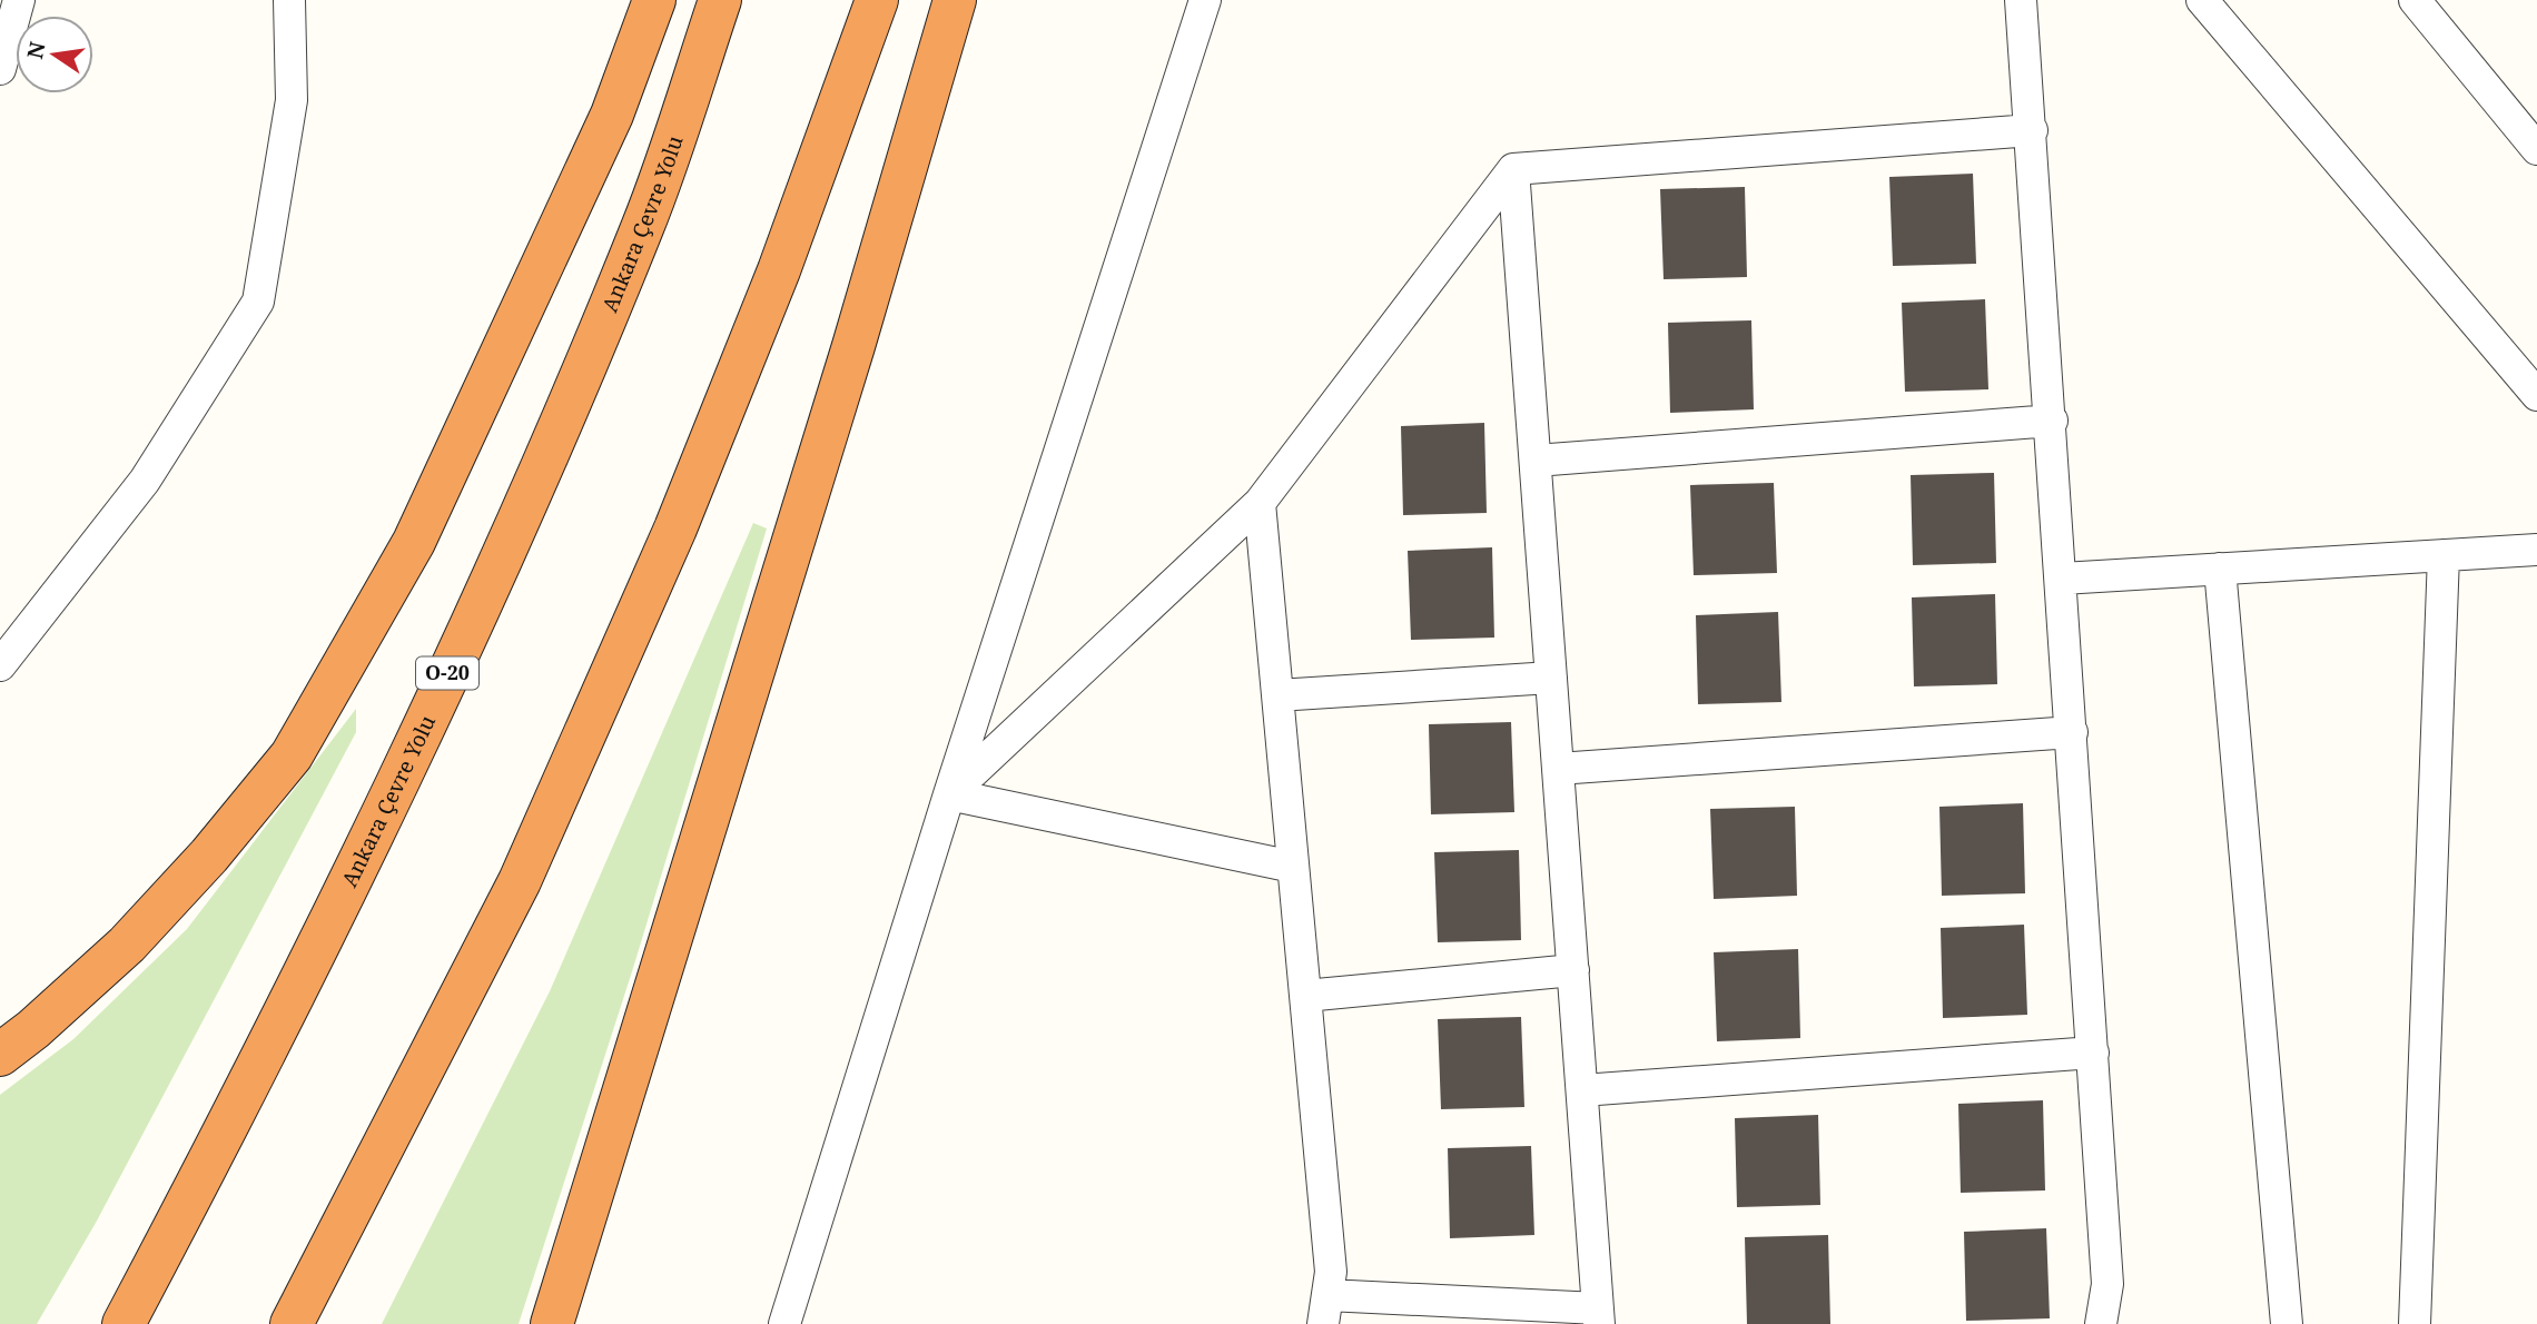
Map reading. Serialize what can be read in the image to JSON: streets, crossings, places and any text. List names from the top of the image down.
{
  "streets": {
    "highway": ["Ankara Çevre Yolu", "O-20"]
  },
  "north": "left"
}
